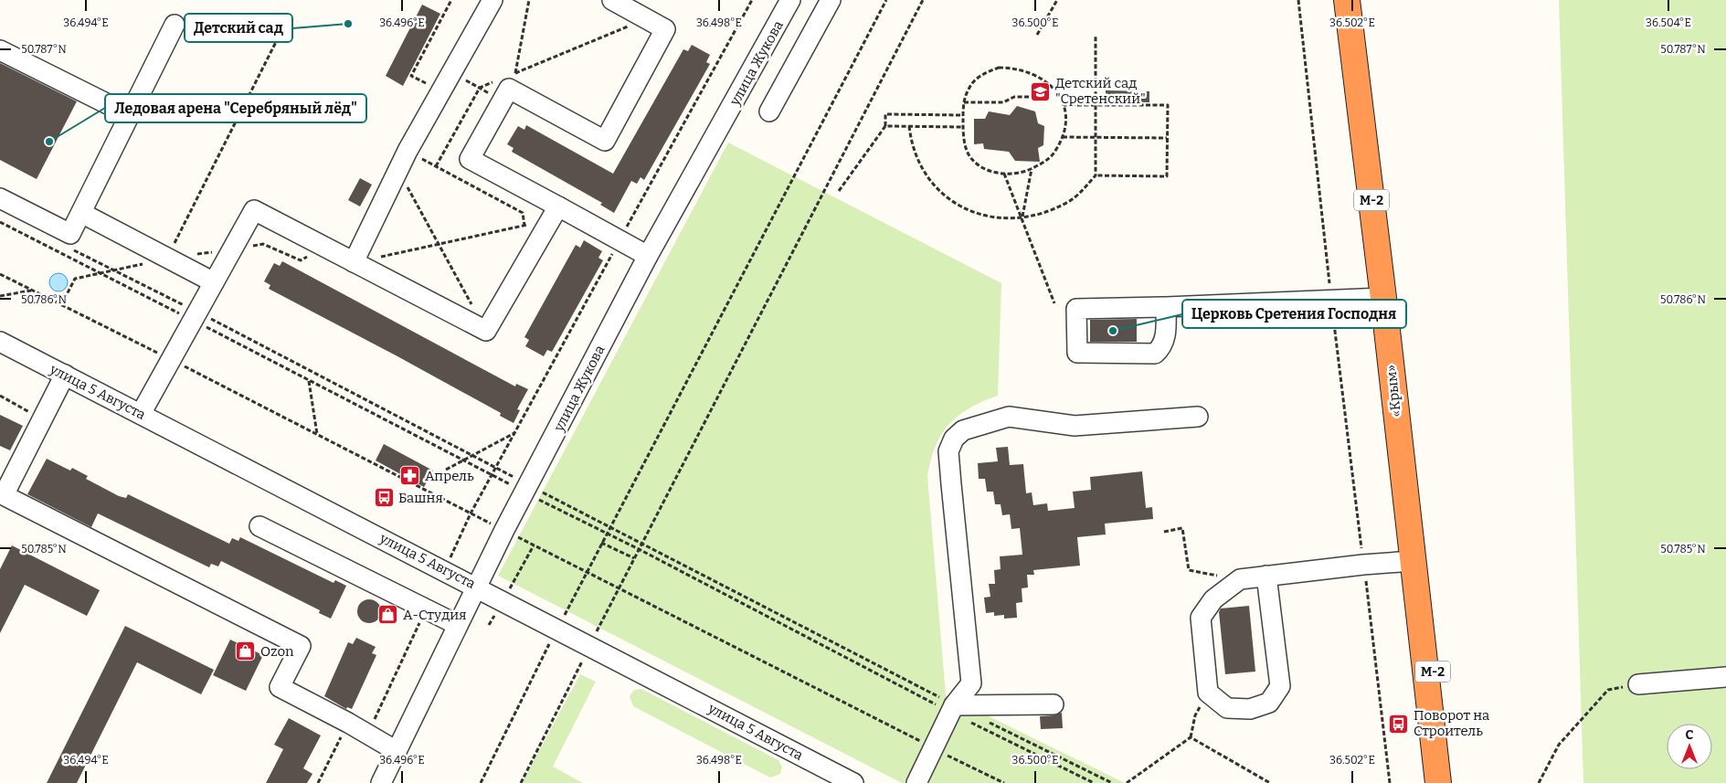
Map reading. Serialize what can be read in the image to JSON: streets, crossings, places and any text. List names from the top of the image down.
{
  "streets": {
    "highway": ["М-2", "«Крым»"],
    "street": ["улица Жукова", "улица 5 Августа"]
  },
  "crossings": [
    ["улица Жукова", "улица 5 Августа"]
  ],
  "places": {
    "other": ["Детский сад", "Ледовая арена \"Серебряный лёд\"", "Церковь Сретения Господня"],
    "school or university": ["Детский сад \"Сретенский\""],
    "pharmacy": ["Апрель"],
    "bus stop": ["Башня", "Поворот на Строитель"],
    "shop": ["А-Студия", "Ozon"]
  },
  "north": "top",
  "coordinates": [
    "36.494°E",
    "36.496°E",
    "36.498°E",
    "36.500°E",
    "36.502°E",
    "36.504°E",
    "50.787°N",
    "50.786°N",
    "50.785°N"
  ]
}
